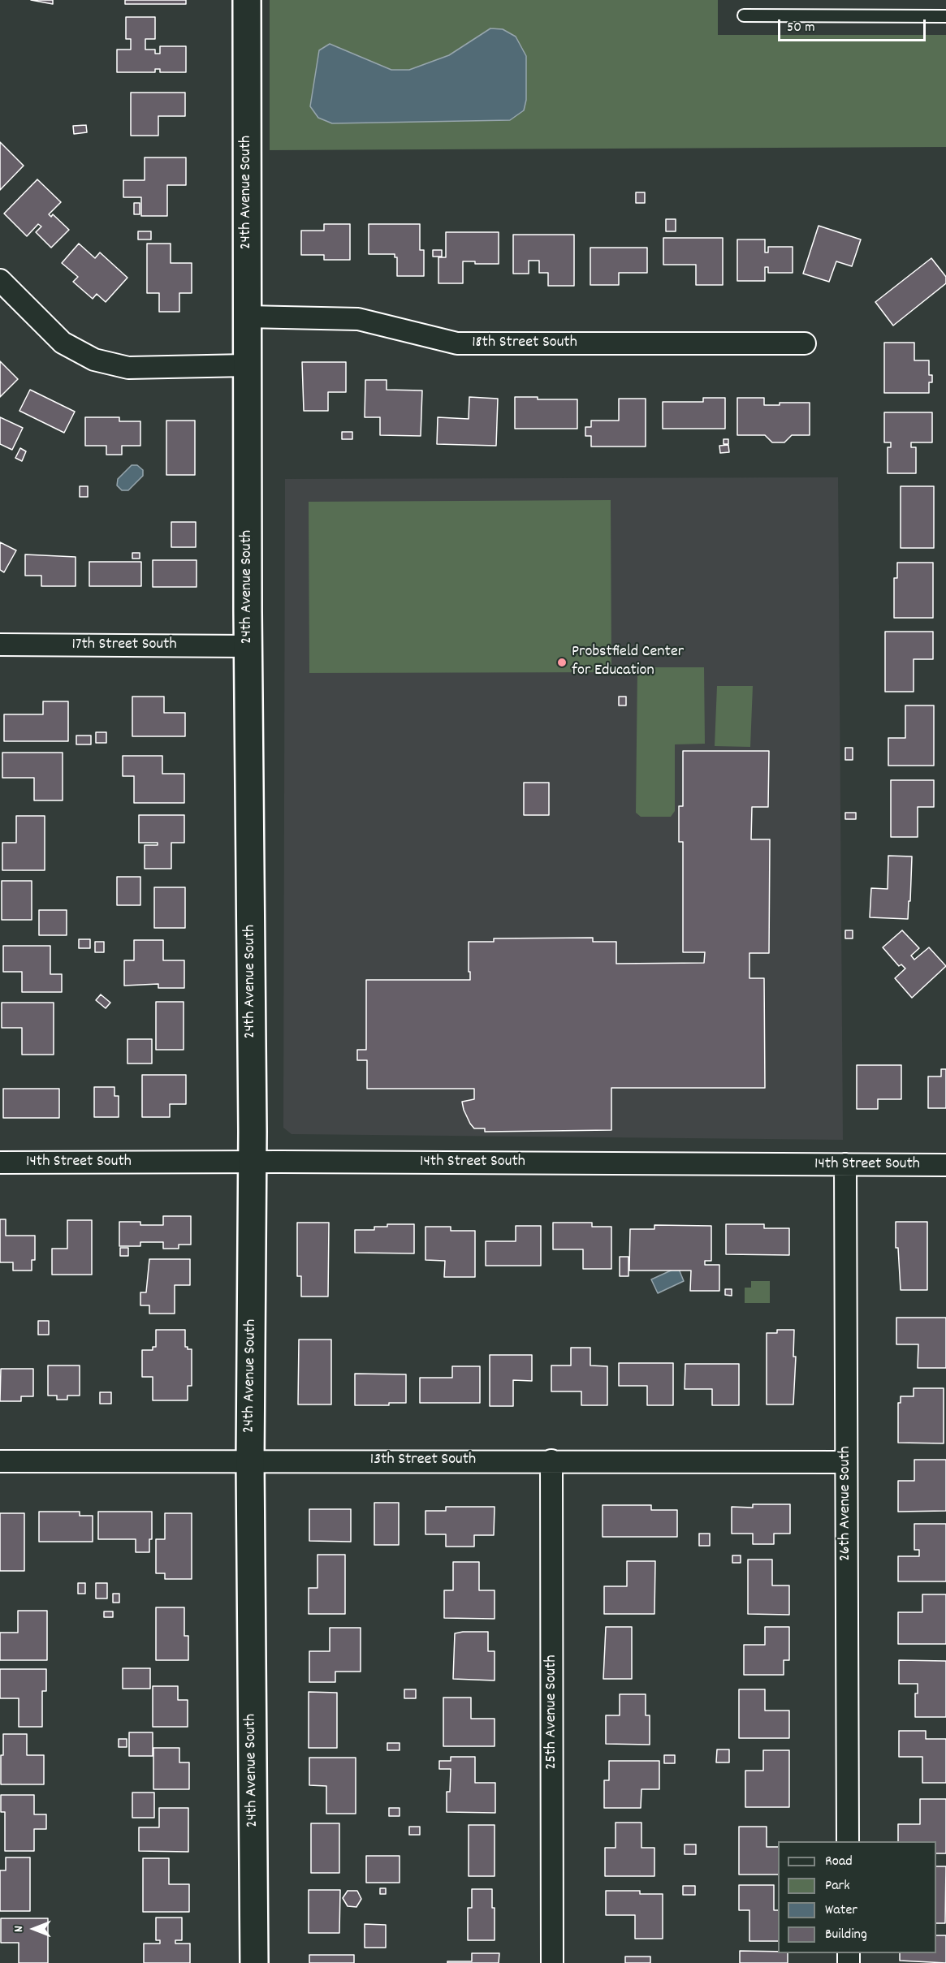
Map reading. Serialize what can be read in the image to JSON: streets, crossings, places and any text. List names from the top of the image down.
{
  "streets": {
    "street": [
      "24th Avenue South",
      "18th Street South",
      "17th Street South",
      "14th Street South",
      "13th Street South",
      "26th Avenue South",
      "25th Avenue South"
    ]
  },
  "crossings": [
    ["24th Avenue South", "18th Street South"],
    ["24th Avenue South", "17th Street South"],
    ["24th Avenue South", "14th Street South"],
    ["24th Avenue South", "13th Street South"],
    ["14th Street South", "26th Avenue South"],
    ["13th Street South", "26th Avenue South"],
    ["13th Street South", "25th Avenue South"]
  ],
  "places": ["Probstfield Center for Education"],
  "legend": [
    "Road",
    "Park",
    "Water",
    "Building"
  ],
  "scale_bar": "50 m",
  "north": "left"
}
